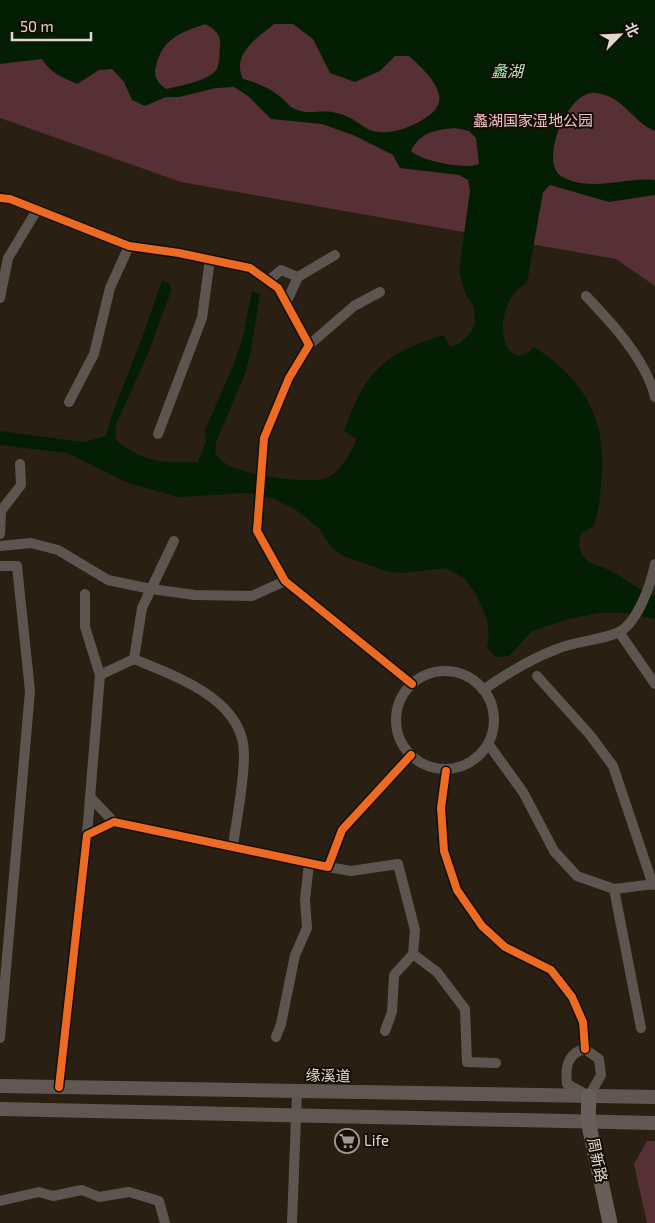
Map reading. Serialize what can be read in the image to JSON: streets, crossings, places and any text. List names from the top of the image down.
{
  "streets": {
    "main road": ["缘溪道", "周新路"]
  },
  "crossings": [
    ["缘溪道", "周新路"]
  ],
  "water": ["蠡湖"],
  "parks": ["蠡湖国家湿地公园"],
  "places": {
    "supermarket": ["Life"]
  },
  "scale_bar": "50 m",
  "north": "top right"
}
